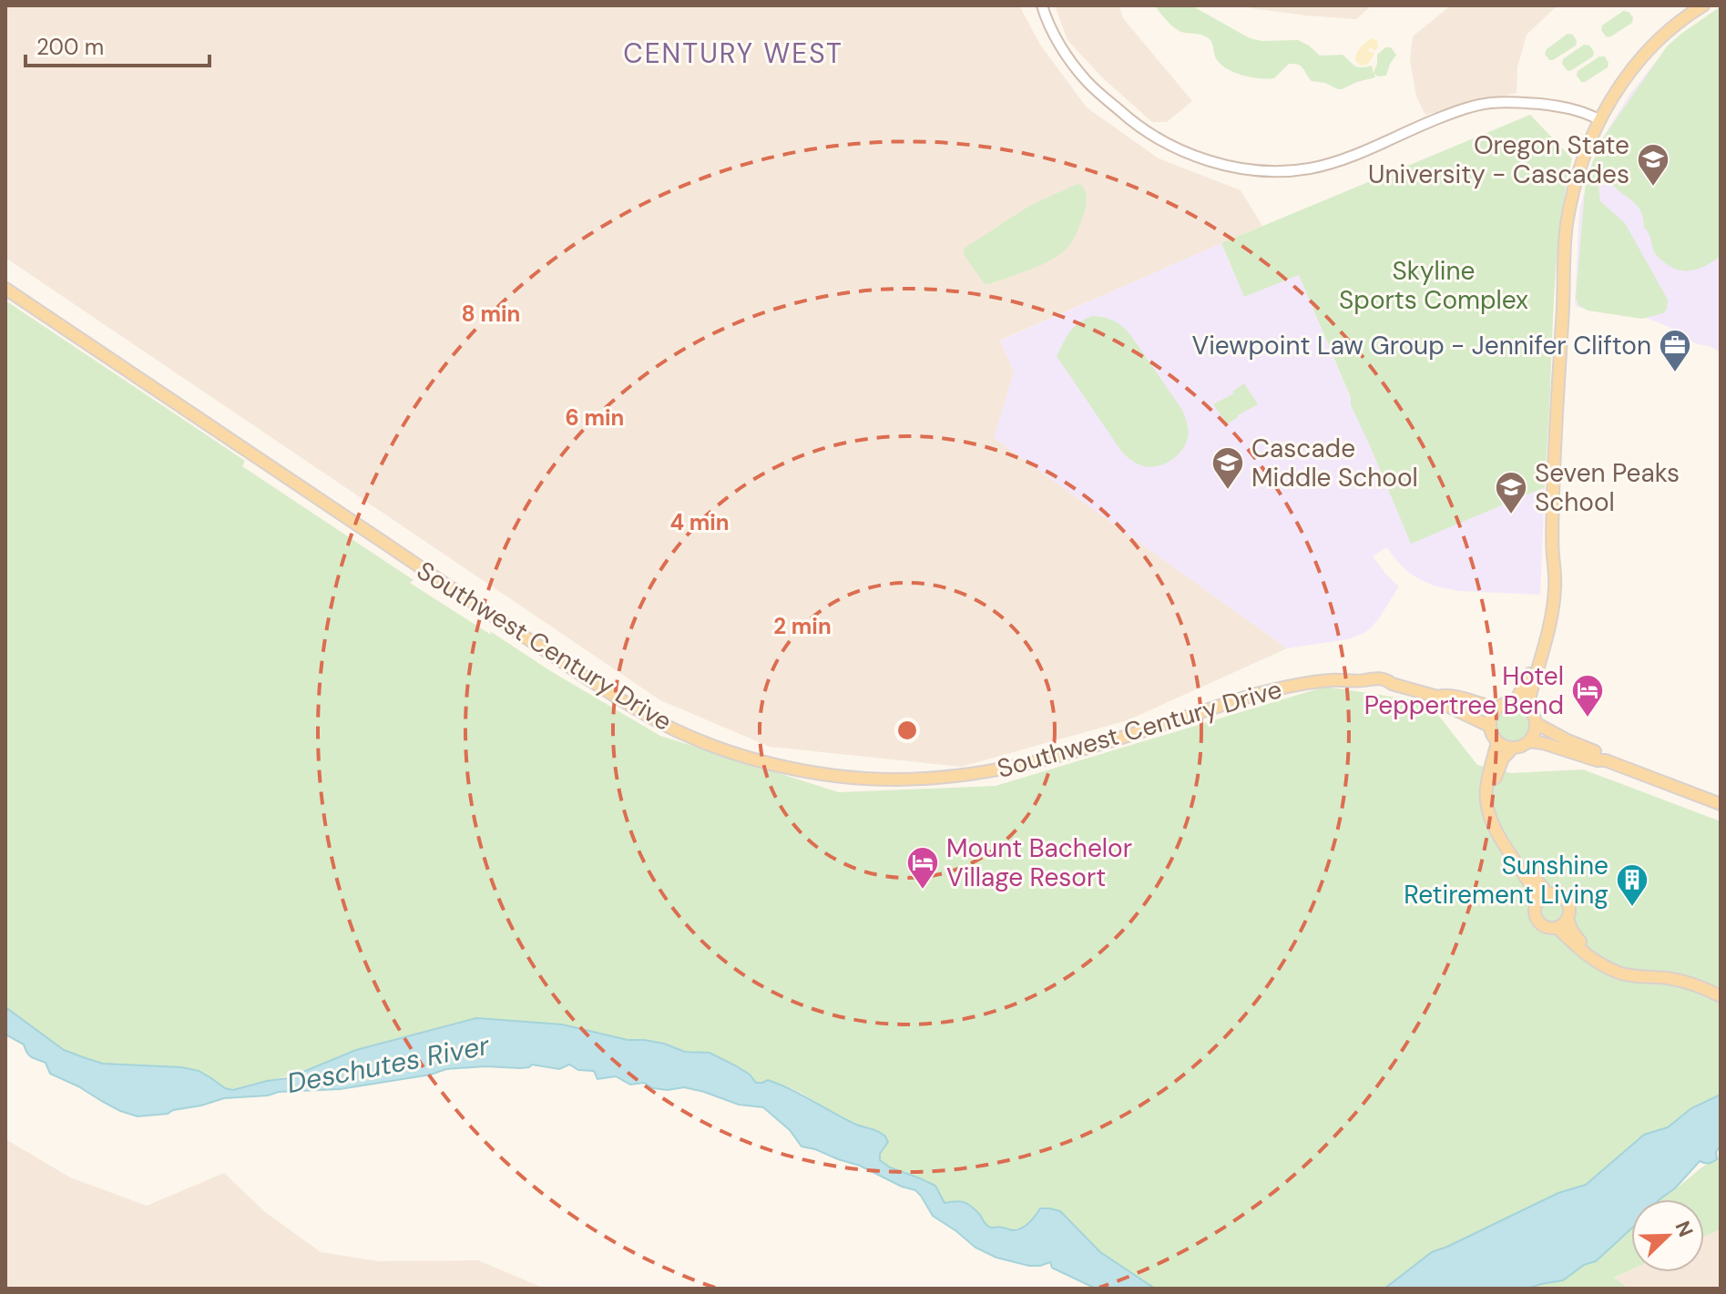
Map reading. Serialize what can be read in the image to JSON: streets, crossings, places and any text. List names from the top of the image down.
{
  "streets": {
    "main road": ["Southwest Century Drive"]
  },
  "districts": ["CENTURY WEST"],
  "water": ["Deschutes River"],
  "parks": ["Skyline Sports Complex"],
  "places": {
    "school or university": ["Oregon State University - Cascades", "Cascade Middle School", "Seven Peaks School"],
    "office": ["Viewpoint Law Group - Jennifer Clifton"],
    "hotel": ["Hotel Peppertree Bend", "Mount Bachelor Village Resort"],
    "building": ["Sunshine Retirement Living"]
  },
  "scale_bar": "200 m",
  "north": "top right",
  "rings": [
    "8 min",
    "6 min",
    "4 min",
    "2 min"
  ]
}
